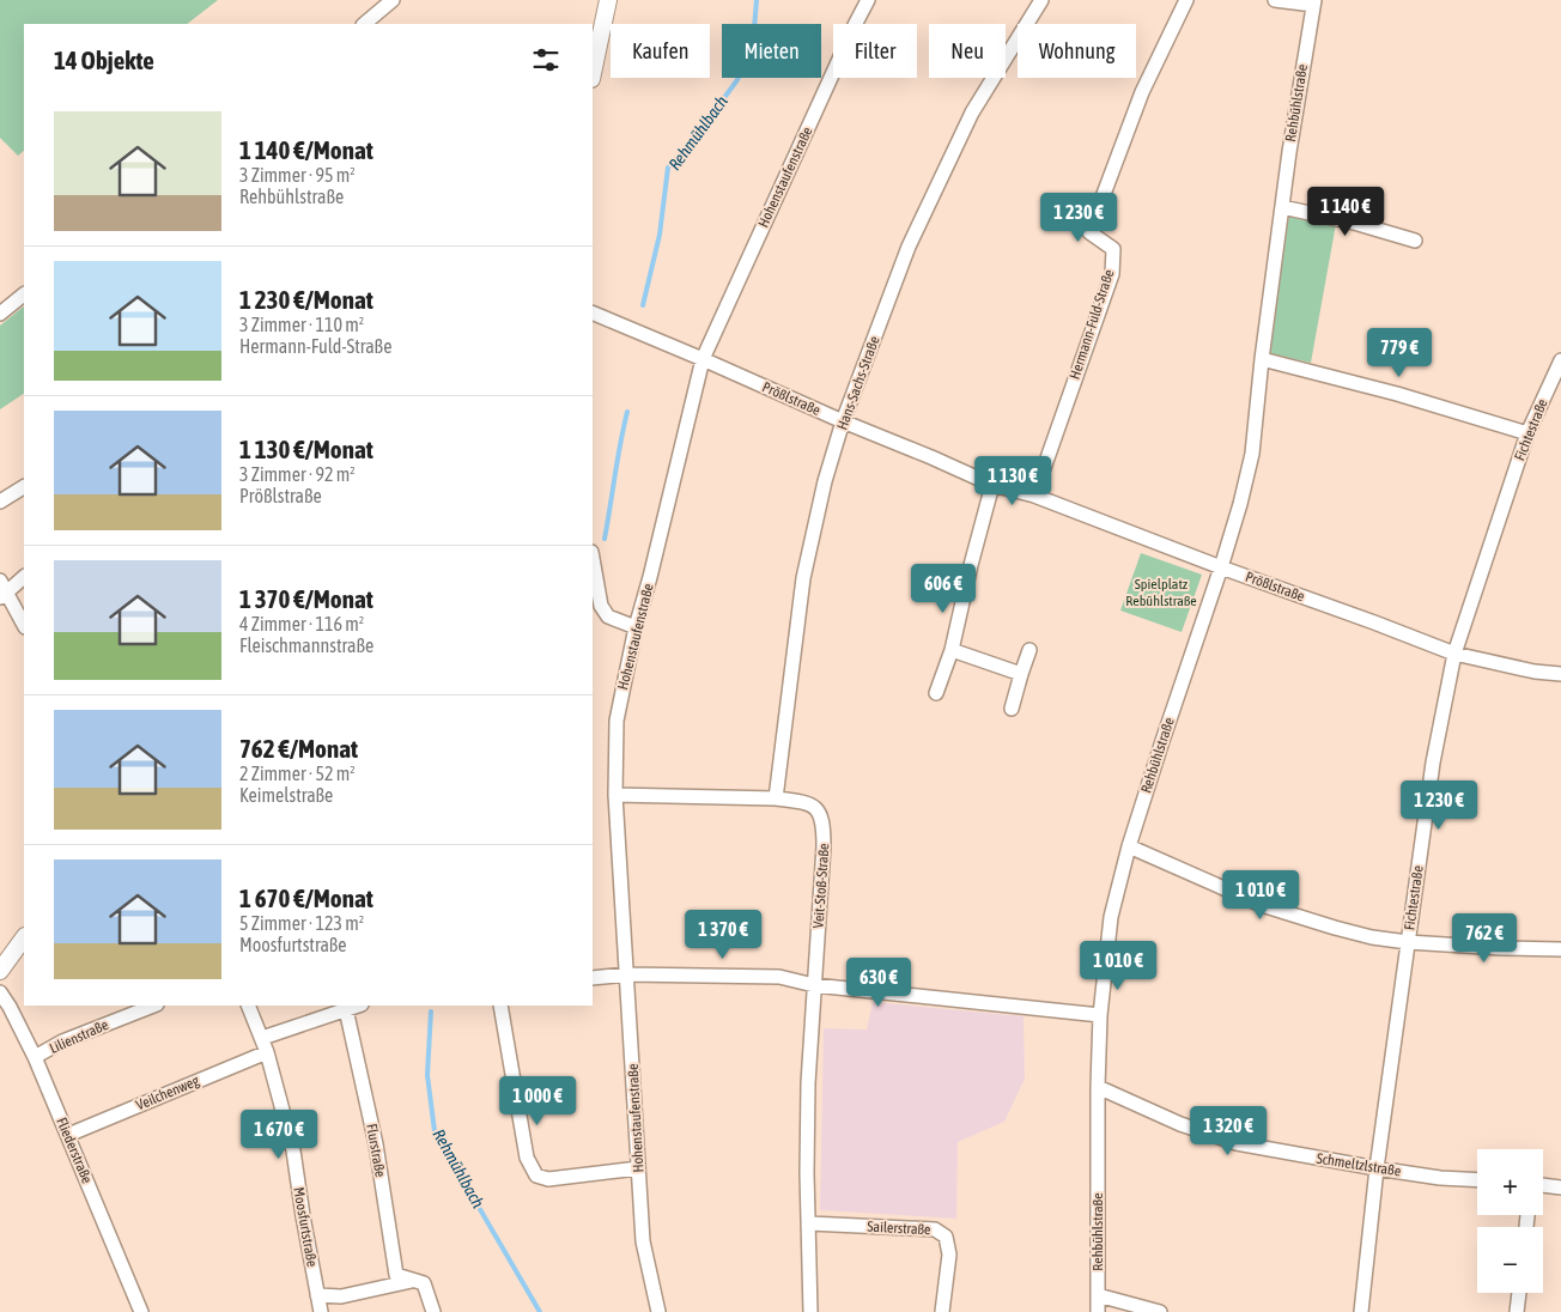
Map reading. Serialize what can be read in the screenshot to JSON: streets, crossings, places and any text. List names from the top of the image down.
{
  "streets": {
    "street": [
      "Rehbühlstraße",
      "Hohenstaufenstraße",
      "Hermann-Fuld-Straße",
      "Hans-Sachs-Straße",
      "Prößlstraße",
      "Fichtestraße",
      "Veit-Stoß-Straße",
      "Lilienstraße",
      "Veilchenweg",
      "Fliederstraße",
      "Flurstraße",
      "Schmeltzlstraße",
      "Moosfurtstraße",
      "Sailerstraße"
    ]
  },
  "crossings": [
    ["Rehbühlstraße", "Prößlstraße"],
    ["Rehbühlstraße", "Schmeltzlstraße"],
    ["Hohenstaufenstraße", "Prößlstraße"],
    ["Hohenstaufenstraße", "Veit-Stoß-Straße"],
    ["Hermann-Fuld-Straße", "Prößlstraße"],
    ["Hans-Sachs-Straße", "Prößlstraße"],
    ["Hans-Sachs-Straße", "Veit-Stoß-Straße"],
    ["Prößlstraße", "Fichtestraße"],
    ["Fichtestraße", "Schmeltzlstraße"],
    ["Veit-Stoß-Straße", "Sailerstraße"],
    ["Lilienstraße", "Fliederstraße"],
    ["Veilchenweg", "Fliederstraße"],
    ["Veilchenweg", "Moosfurtstraße"]
  ],
  "water": ["Rehmühlbach"],
  "parks": ["Spielplatz Rebühlstraße"],
  "page": {
    "chip": [
      "Kaufen",
      "Mieten",
      "Filter",
      "Neu",
      "Wohnung"
    ],
    "heading": "14 Objekte",
    "list": [
      {
        "name": "1 140 €/Monat",
        "note": "3 Zimmer · 95 m² · Rehbühlstraße"
      },
      {
        "name": "1 230 €/Monat",
        "note": "3 Zimmer · 110 m² · Hermann-Fuld-Straße"
      },
      {
        "name": "1 130 €/Monat",
        "note": "3 Zimmer · 92 m² · Prößlstraße"
      },
      {
        "name": "1 370 €/Monat",
        "note": "4 Zimmer · 116 m² · Fleischmannstraße"
      },
      {
        "name": "762 €/Monat",
        "note": "2 Zimmer · 52 m² · Keimelstraße"
      },
      {
        "name": "1 670 €/Monat",
        "note": "5 Zimmer · 123 m² · Moosfurtstraße"
      }
    ],
    "price": [
      "1 140 €",
      "1 230 €",
      "779 €",
      "1 130 €",
      "606 €",
      "1 230 €",
      "1 010 €",
      "1 370 €",
      "762 €",
      "1 010 €",
      "630 €",
      "1 000 €",
      "1 320 €",
      "1 670 €"
    ],
    "map_buttons": ["+", "−"]
  }
}
